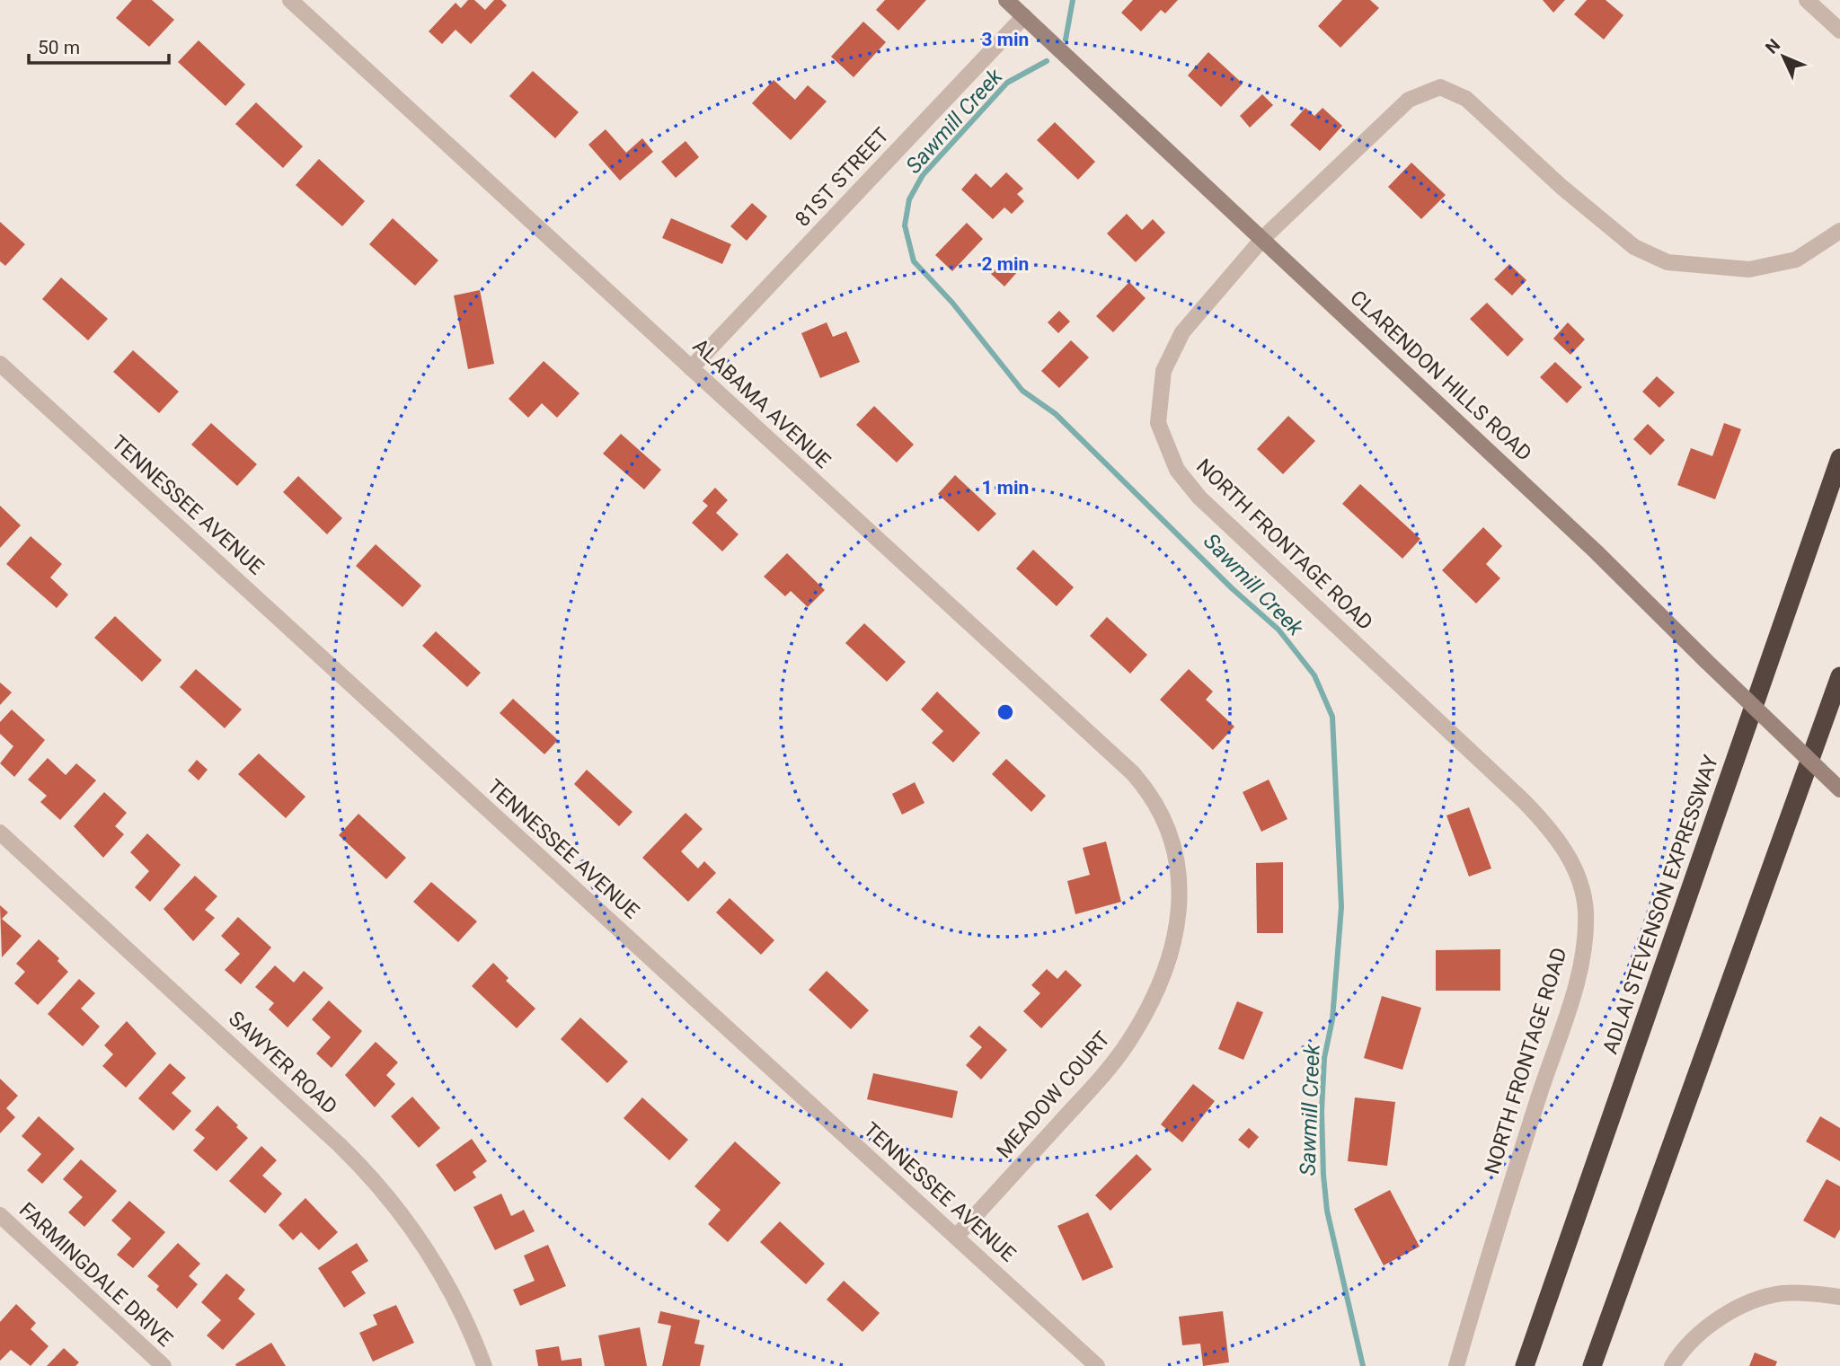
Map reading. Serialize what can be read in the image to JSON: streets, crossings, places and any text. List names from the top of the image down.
{
  "streets": {
    "highway": ["ADLAI STEVENSON EXPRESSWAY"],
    "street": [
      "81ST STREET",
      "CLARENDON HILLS ROAD",
      "ALABAMA AVENUE",
      "TENNESSEE AVENUE",
      "NORTH FRONTAGE ROAD",
      "SAWYER ROAD",
      "MEADOW COURT",
      "FARMINGDALE DRIVE"
    ]
  },
  "crossings": [
    ["81ST STREET", "CLARENDON HILLS ROAD"],
    ["81ST STREET", "ALABAMA AVENUE"],
    ["CLARENDON HILLS ROAD", "NORTH FRONTAGE ROAD"],
    ["ALABAMA AVENUE", "MEADOW COURT"],
    ["TENNESSEE AVENUE", "MEADOW COURT"]
  ],
  "water": ["Sawmill Creek"],
  "scale_bar": "50 m",
  "north": "top left",
  "rings": ["3 min", "2 min", "1 min"]
}
